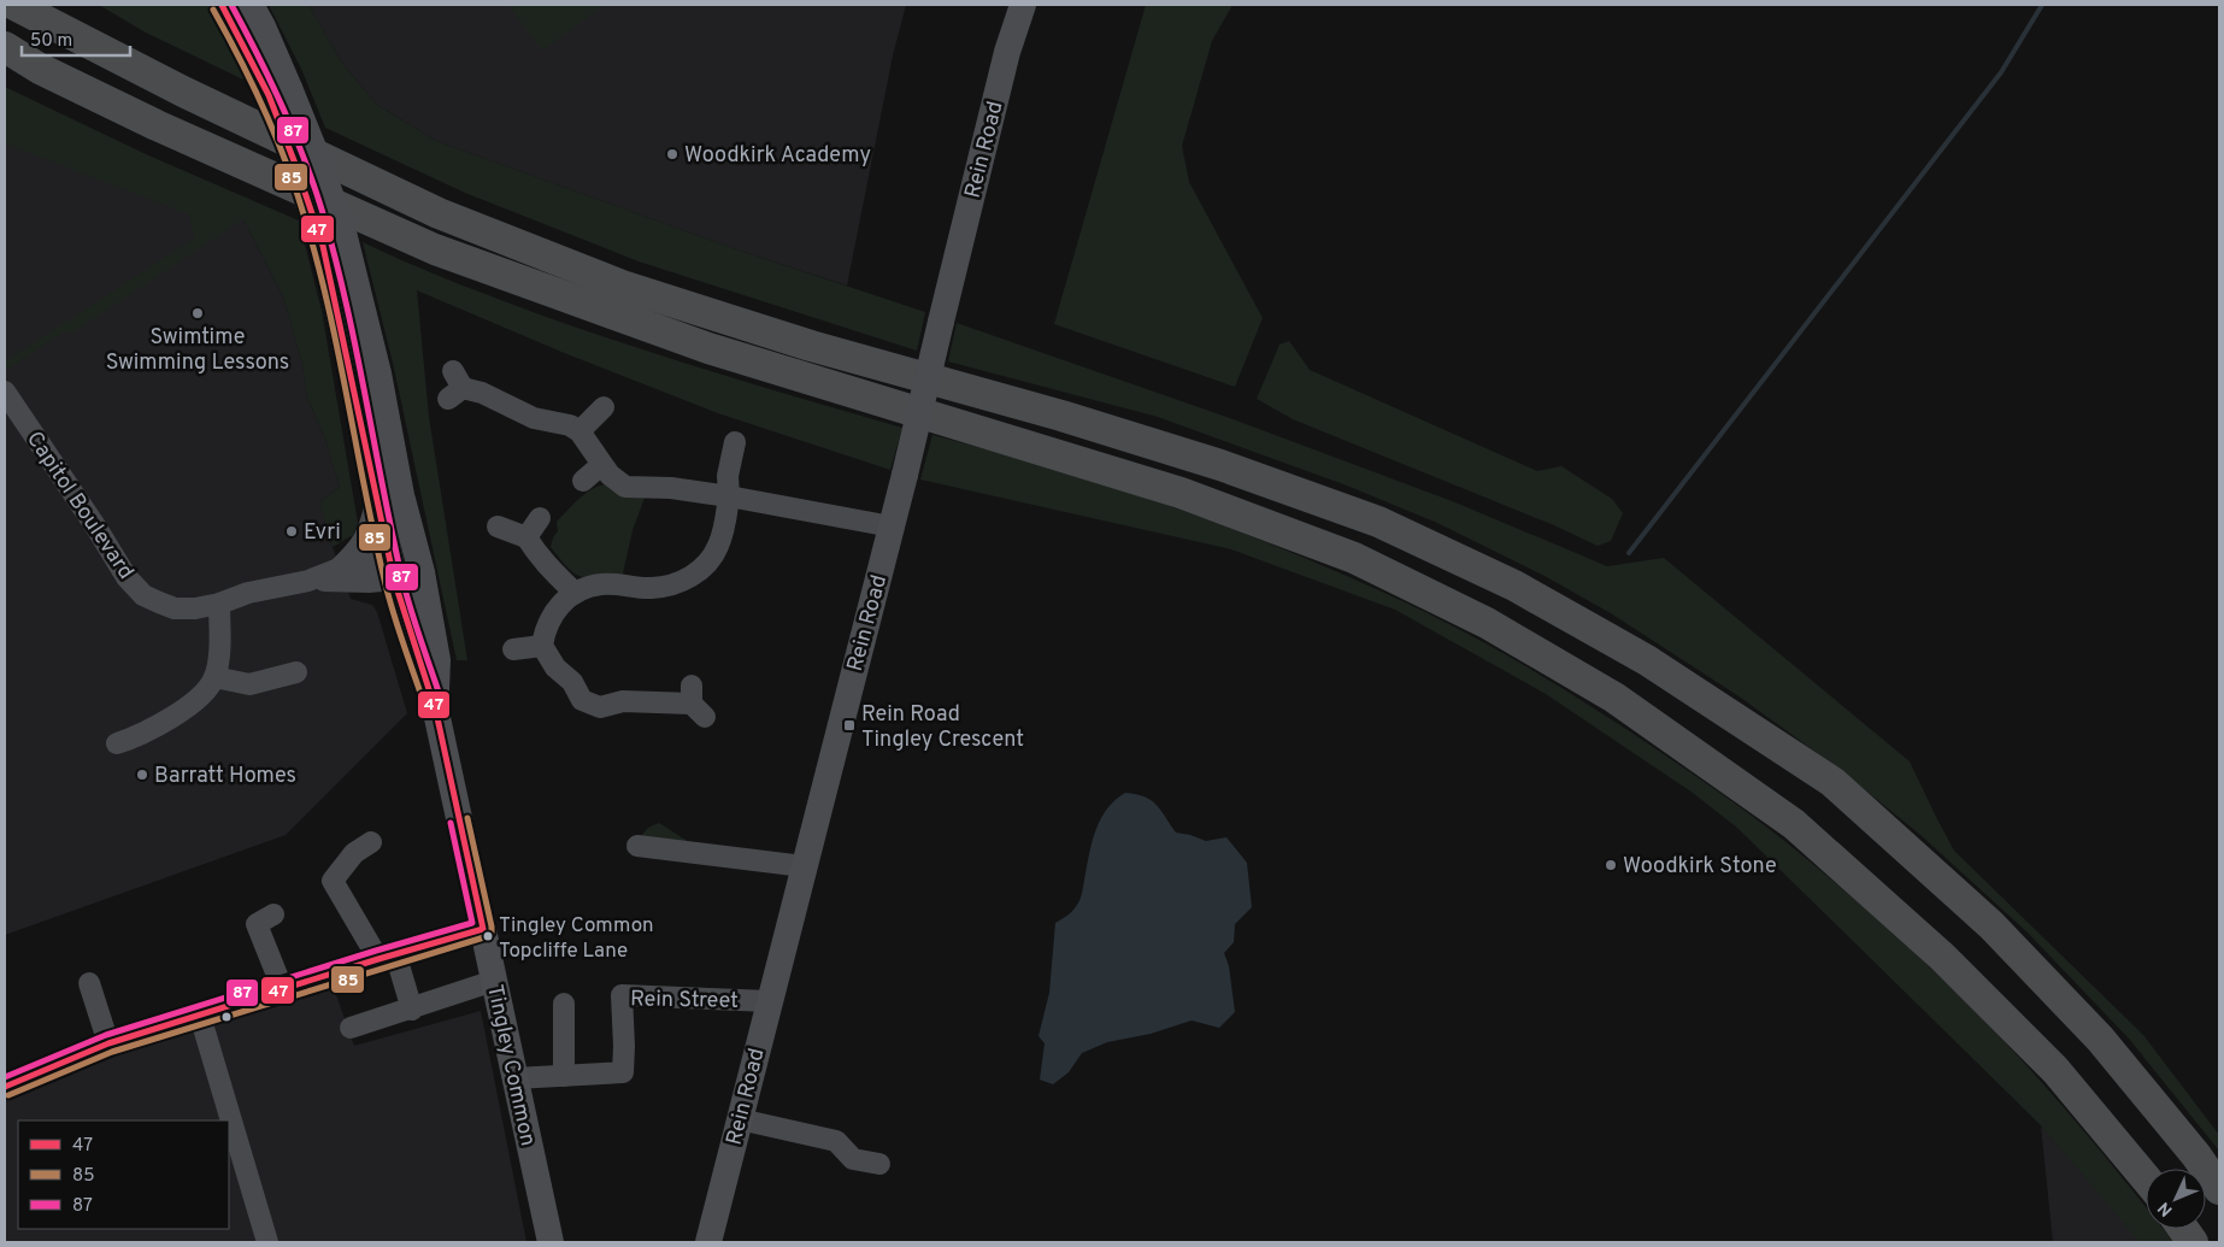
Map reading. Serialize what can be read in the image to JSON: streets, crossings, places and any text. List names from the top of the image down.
{
  "streets": {
    "main road": ["Rein Road", "Tingley Common"],
    "street": ["Capitol Boulevard", "Rein Street"]
  },
  "crossings": [
    ["Rein Road", "Rein Street"],
    ["Capitol Boulevard", "Tingley Common"]
  ],
  "places": {
    "other": [
      "Woodkirk Academy",
      "Swimtime Swimming Lessons",
      "Evri",
      "Barratt Homes",
      "Woodkirk Stone",
      "Tingley Common Topcliffe Lane"
    ],
    "transit": ["Rein Road Tingley Crescent"]
  },
  "lines": ["transit line 47", "transit line 87", "transit line 85"],
  "legend": ["47", "85", "87"],
  "scale_bar": "50 m",
  "north": "bottom left"
}
